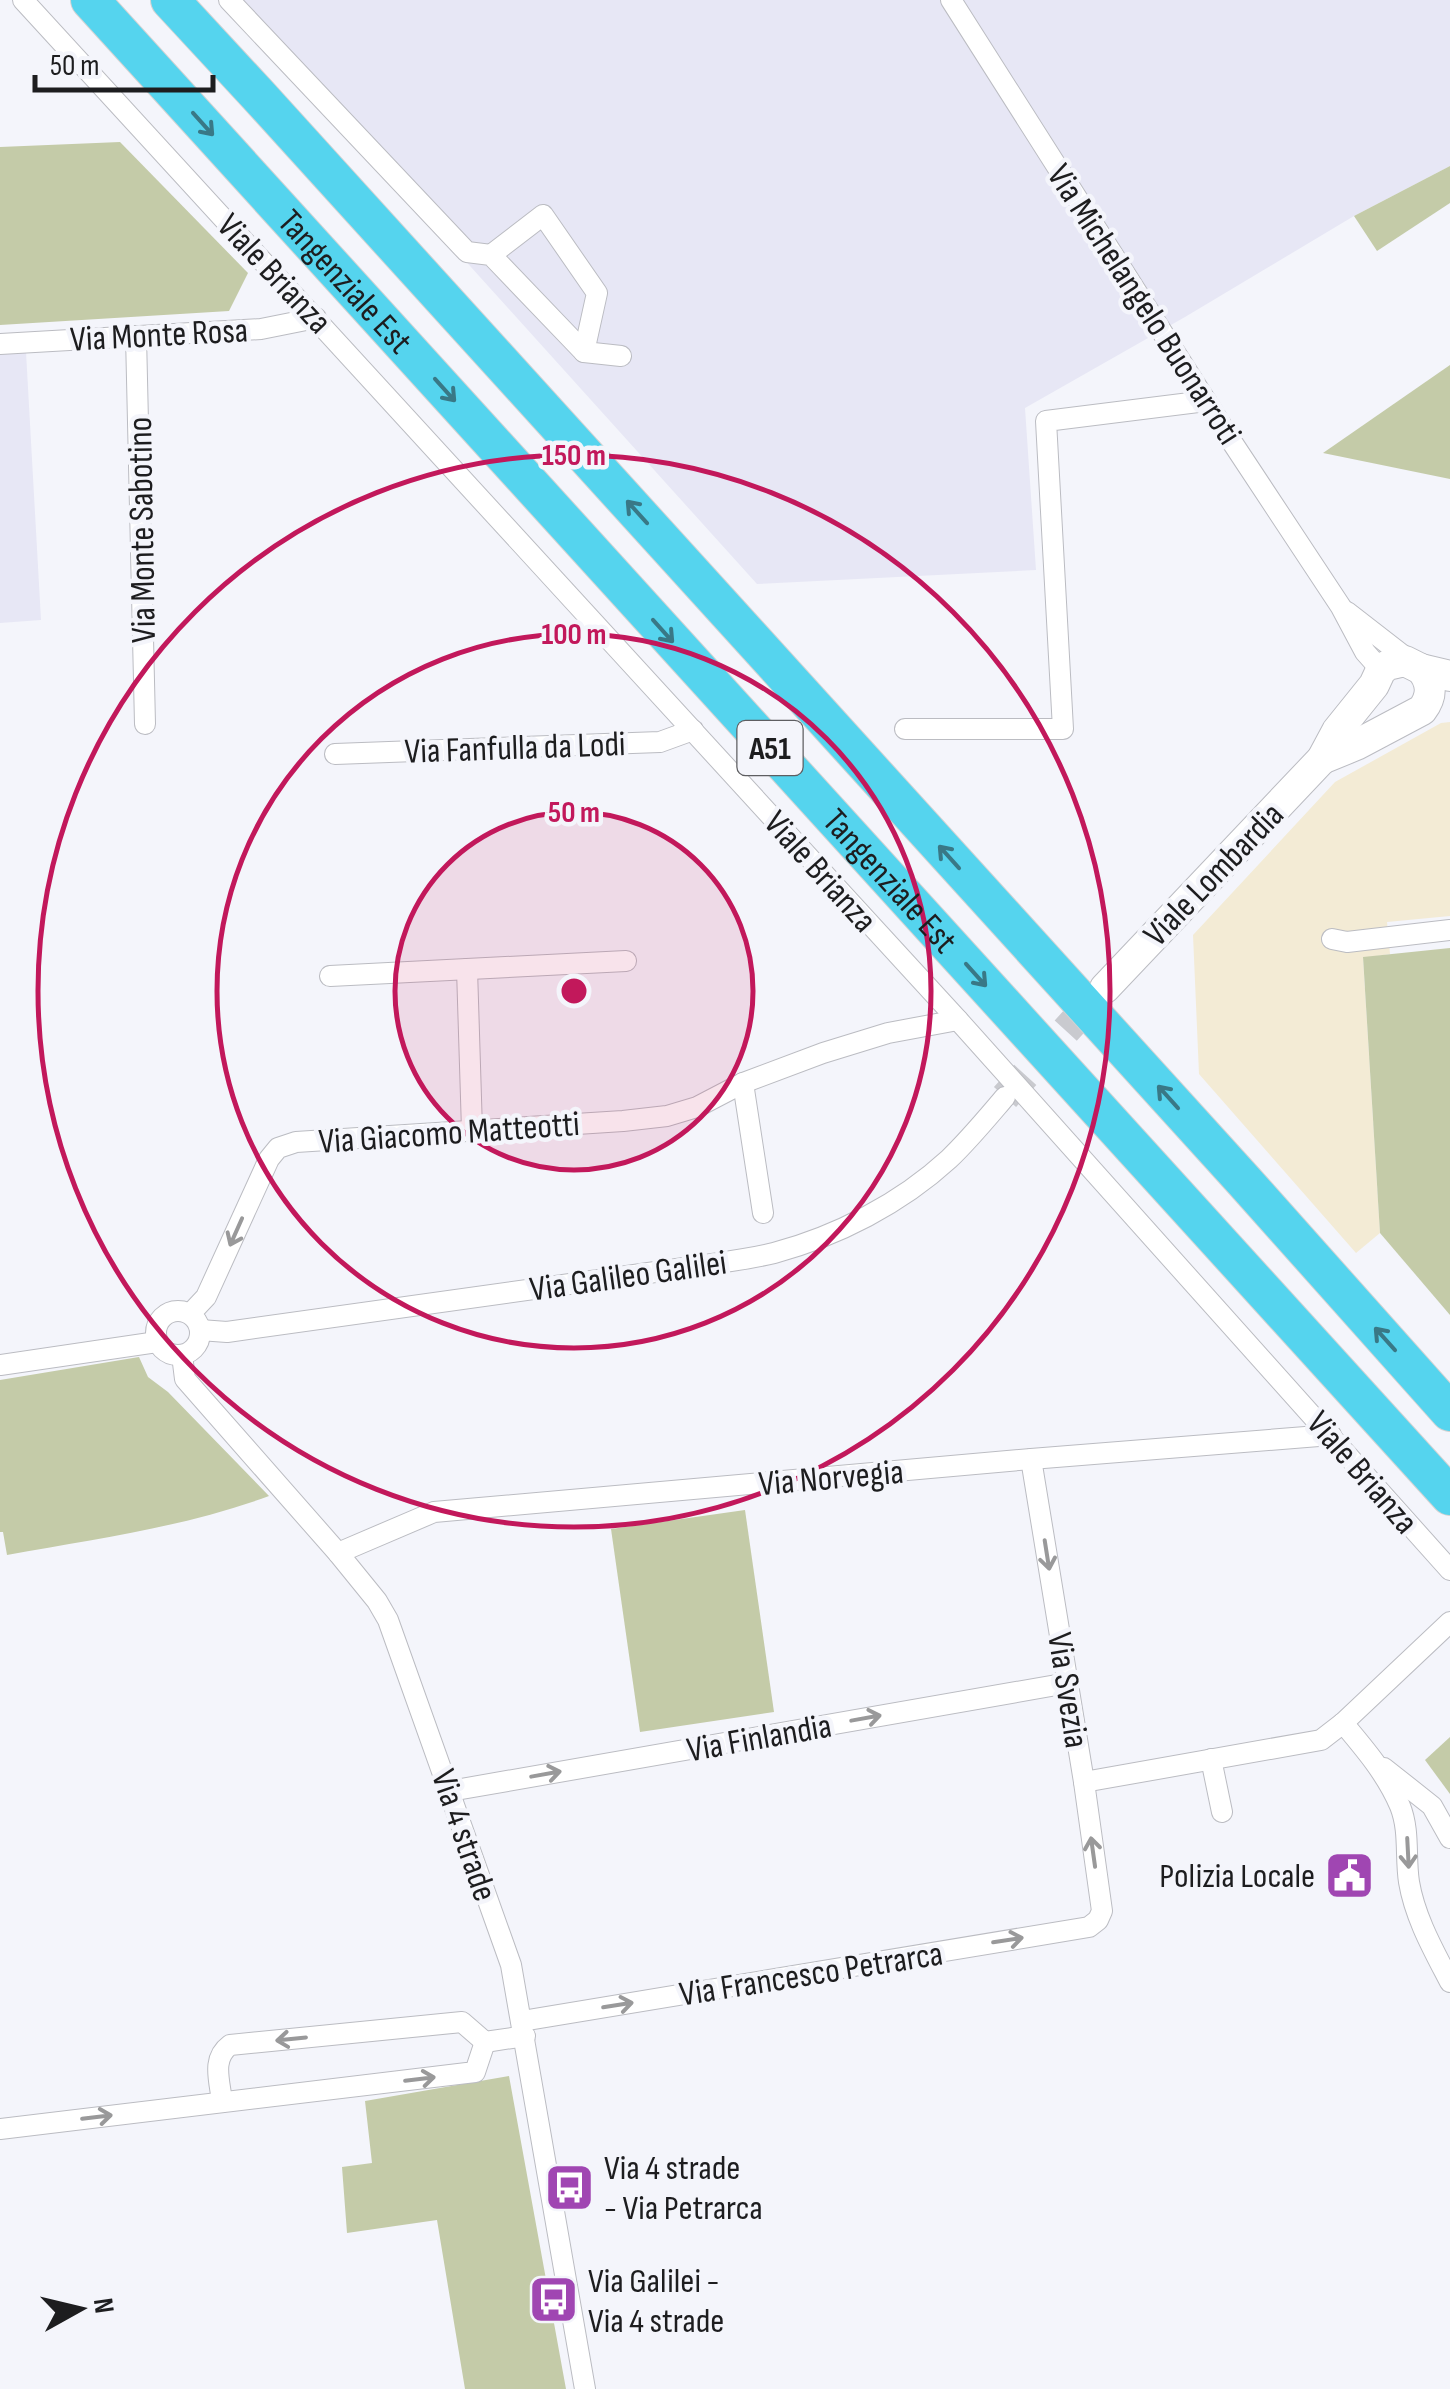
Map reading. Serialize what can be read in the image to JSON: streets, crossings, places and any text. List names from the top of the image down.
{
  "streets": {
    "highway": ["Tangenziale Est", "A51"],
    "street": [
      "Viale Brianza",
      "Via Michelangelo Buonarroti",
      "Via Monte Rosa",
      "Via Monte Sabotino",
      "Via Fanfulla da Lodi",
      "Viale Lombardia",
      "Via Giacomo Matteotti",
      "Via Galileo Galilei",
      "Via Norvegia",
      "Via Svezia",
      "Via Finlandia",
      "Via 4 strade",
      "Via Francesco Petrarca"
    ]
  },
  "crossings": [
    ["Viale Brianza", "Via Monte Rosa"],
    ["Viale Brianza", "Via Fanfulla da Lodi"],
    ["Viale Brianza", "Via Giacomo Matteotti"],
    ["Viale Brianza", "Via Norvegia"],
    ["Via Michelangelo Buonarroti", "Viale Lombardia"],
    ["Via Monte Rosa", "Via Monte Sabotino"],
    ["Via Giacomo Matteotti", "Via Galileo Galilei"],
    ["Via Giacomo Matteotti", "Via 4 strade"],
    ["Via Galileo Galilei", "Via 4 strade"],
    ["Via Norvegia", "Via Svezia"],
    ["Via Norvegia", "Via 4 strade"],
    ["Via Svezia", "Via Finlandia"],
    ["Via Svezia", "Via Francesco Petrarca"],
    ["Via Finlandia", "Via 4 strade"],
    ["Via 4 strade", "Via Francesco Petrarca"]
  ],
  "one_way": ["Via Giacomo Matteotti", "Via Finlandia", "Via Francesco Petrarca"],
  "places": {
    "public building": ["Polizia Locale"],
    "bus stop": ["Via 4 strade - Via Petrarca", "Via Galilei - Via 4 strade"]
  },
  "scale_bar": "50 m",
  "north": "right",
  "rings": ["150 m", "100 m", "50 m"]
}
